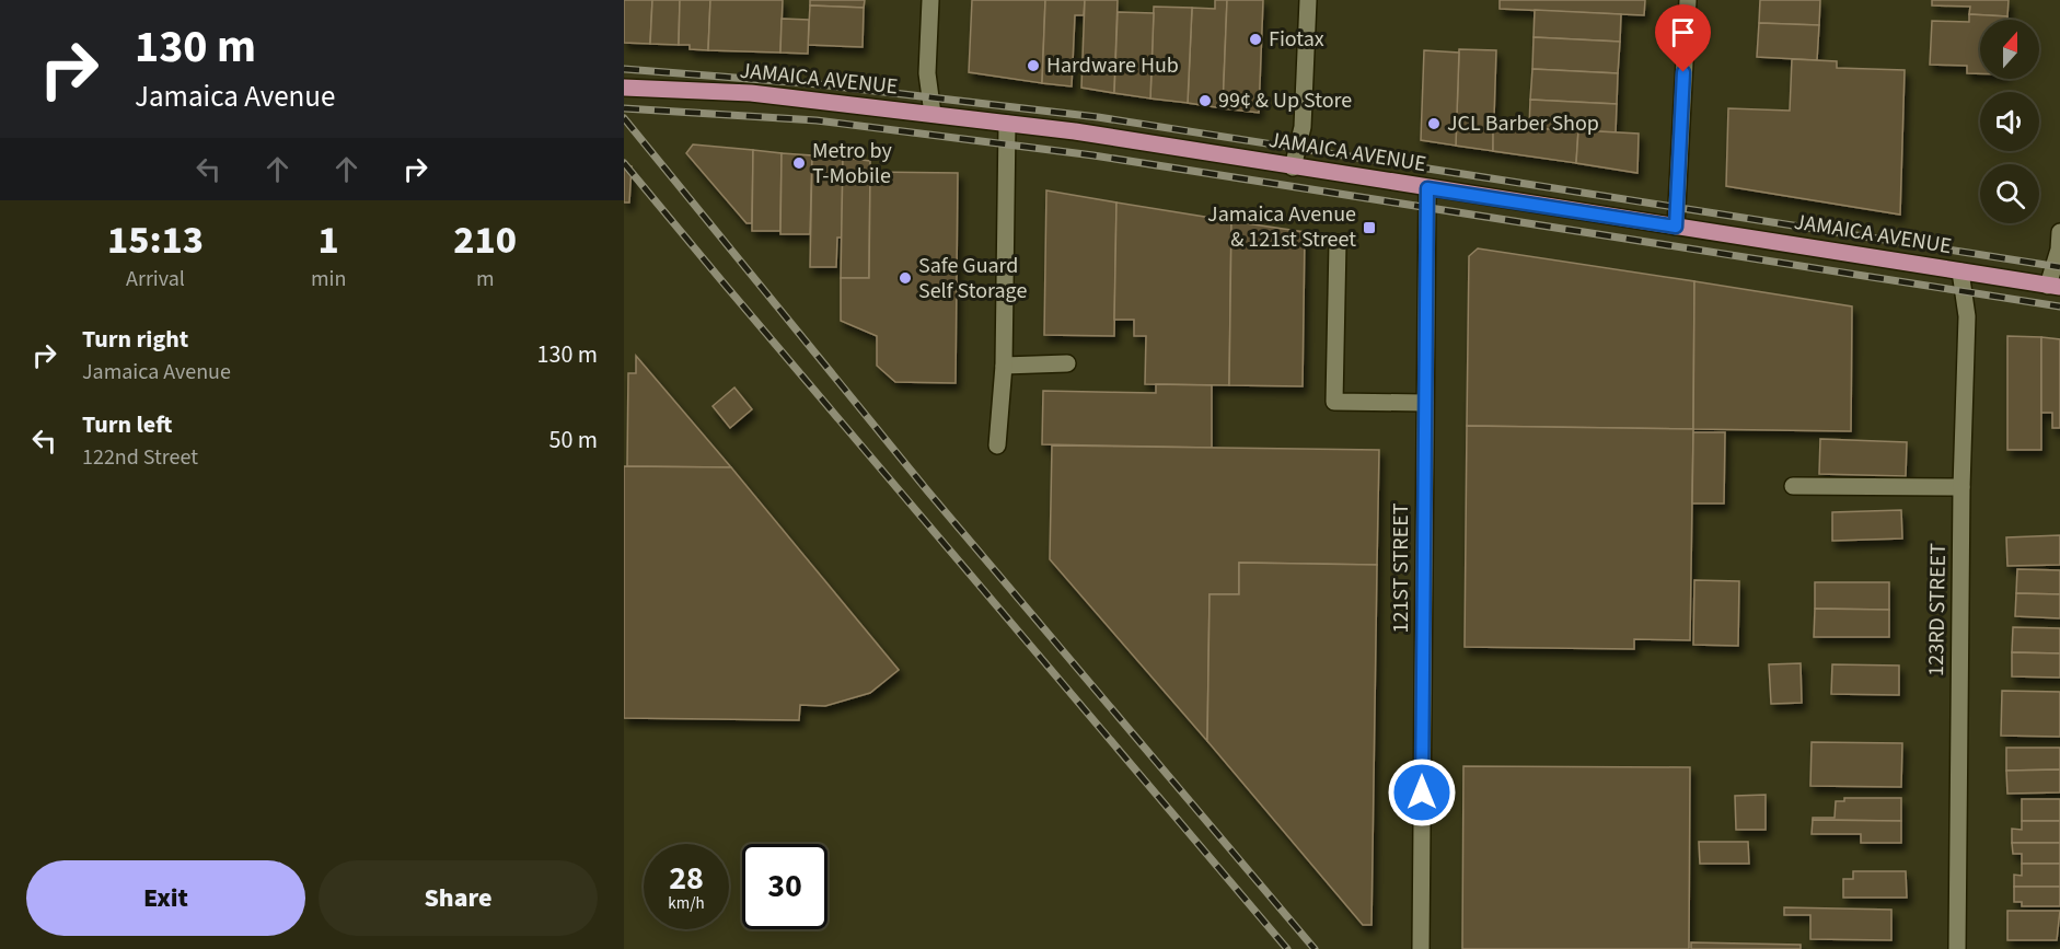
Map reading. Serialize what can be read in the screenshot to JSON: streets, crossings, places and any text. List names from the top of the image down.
{
  "streets": {
    "main road": ["JAMAICA AVENUE"],
    "street": ["121ST STREET", "123RD STREET"]
  },
  "crossings": [
    ["JAMAICA AVENUE", "121ST STREET"],
    ["JAMAICA AVENUE", "123RD STREET"]
  ],
  "places": {
    "other": [
      "Fiotax",
      "Hardware Hub",
      "99¢ & Up Store",
      "JCL Barber Shop",
      "Metro by T-Mobile",
      "Safe Guard Self Storage"
    ],
    "transit": ["Jamaica Avenue & 121st Street"]
  },
  "north": "top",
  "page": {
    "turn": ["130 m", "Jamaica Avenue"],
    "eta": [
      "15:13",
      "Arrival",
      "1",
      "min",
      "210",
      "m"
    ],
    "list": [
      {
        "name": "Turn right",
        "note": "Jamaica Avenue",
        "value": "130 m"
      },
      {
        "name": "Turn left",
        "note": "122nd Street",
        "value": "50 m"
      }
    ],
    "speed": "28 km/h",
    "limit": "30",
    "buttons": ["Exit", "Share"]
  }
}
